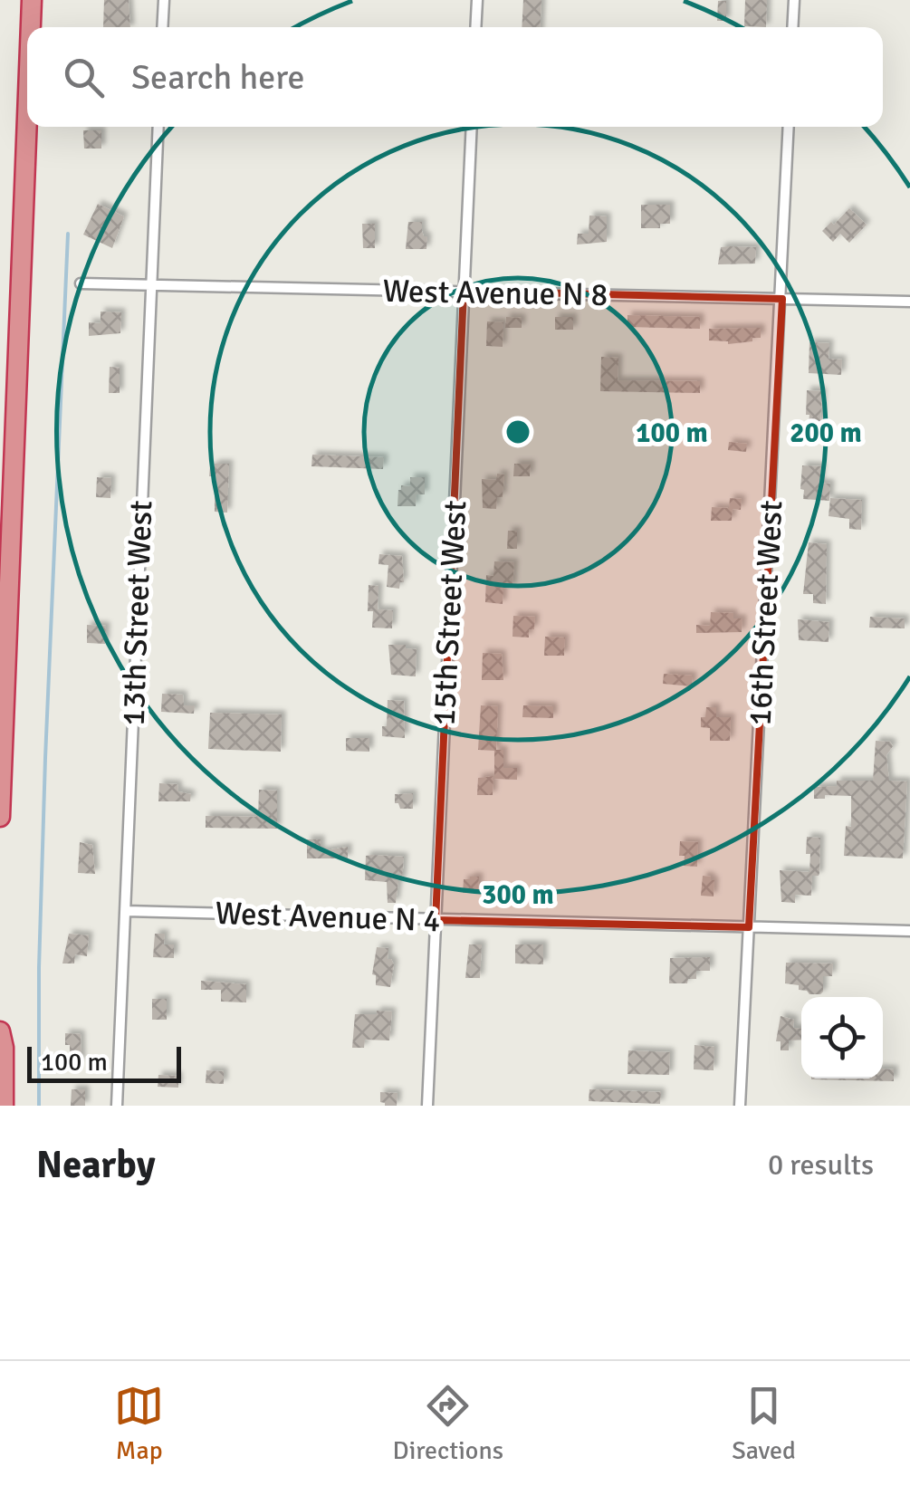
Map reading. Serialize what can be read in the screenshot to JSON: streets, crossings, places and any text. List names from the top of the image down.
{
  "streets": {
    "street": [
      "West Avenue N 8",
      "13th Street West",
      "15th Street West",
      "16th Street West",
      "West Avenue N 4"
    ]
  },
  "crossings": [
    ["West Avenue N 8", "13th Street West"],
    ["West Avenue N 8", "15th Street West"],
    ["West Avenue N 8", "16th Street West"],
    ["13th Street West", "West Avenue N 4"],
    ["15th Street West", "West Avenue N 4"],
    ["16th Street West", "West Avenue N 4"]
  ],
  "scale_bar": "100 m",
  "page": {
    "search": "Search here",
    "scale": "100 m",
    "heading": ["Nearby", "0 results"],
    "nav": ["Map", "Directions", "Saved"]
  },
  "rings": ["100 m", "200 m", "300 m"]
}
